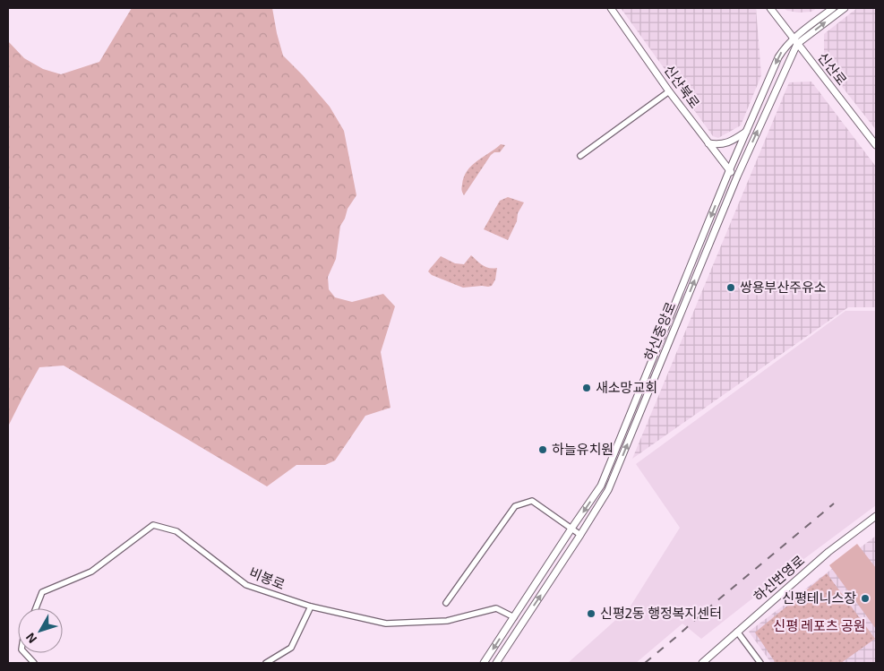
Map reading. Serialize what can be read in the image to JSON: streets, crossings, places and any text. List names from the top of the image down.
{
  "streets": {
    "street": [
      "신산로",
      "신산북로",
      "하신중앙로",
      "비봉로",
      "하신번영로"
    ]
  },
  "crossings": [
    ["신산로", "하신중앙로"],
    ["신산북로", "하신중앙로"]
  ],
  "parks": ["신평 레포츠 공원"],
  "places": [
    "쌍용부산주유소",
    "새소망교회",
    "하늘유치원",
    "신평테니스장",
    "신평2동 행정복지센터"
  ],
  "north": "bottom left"
}
